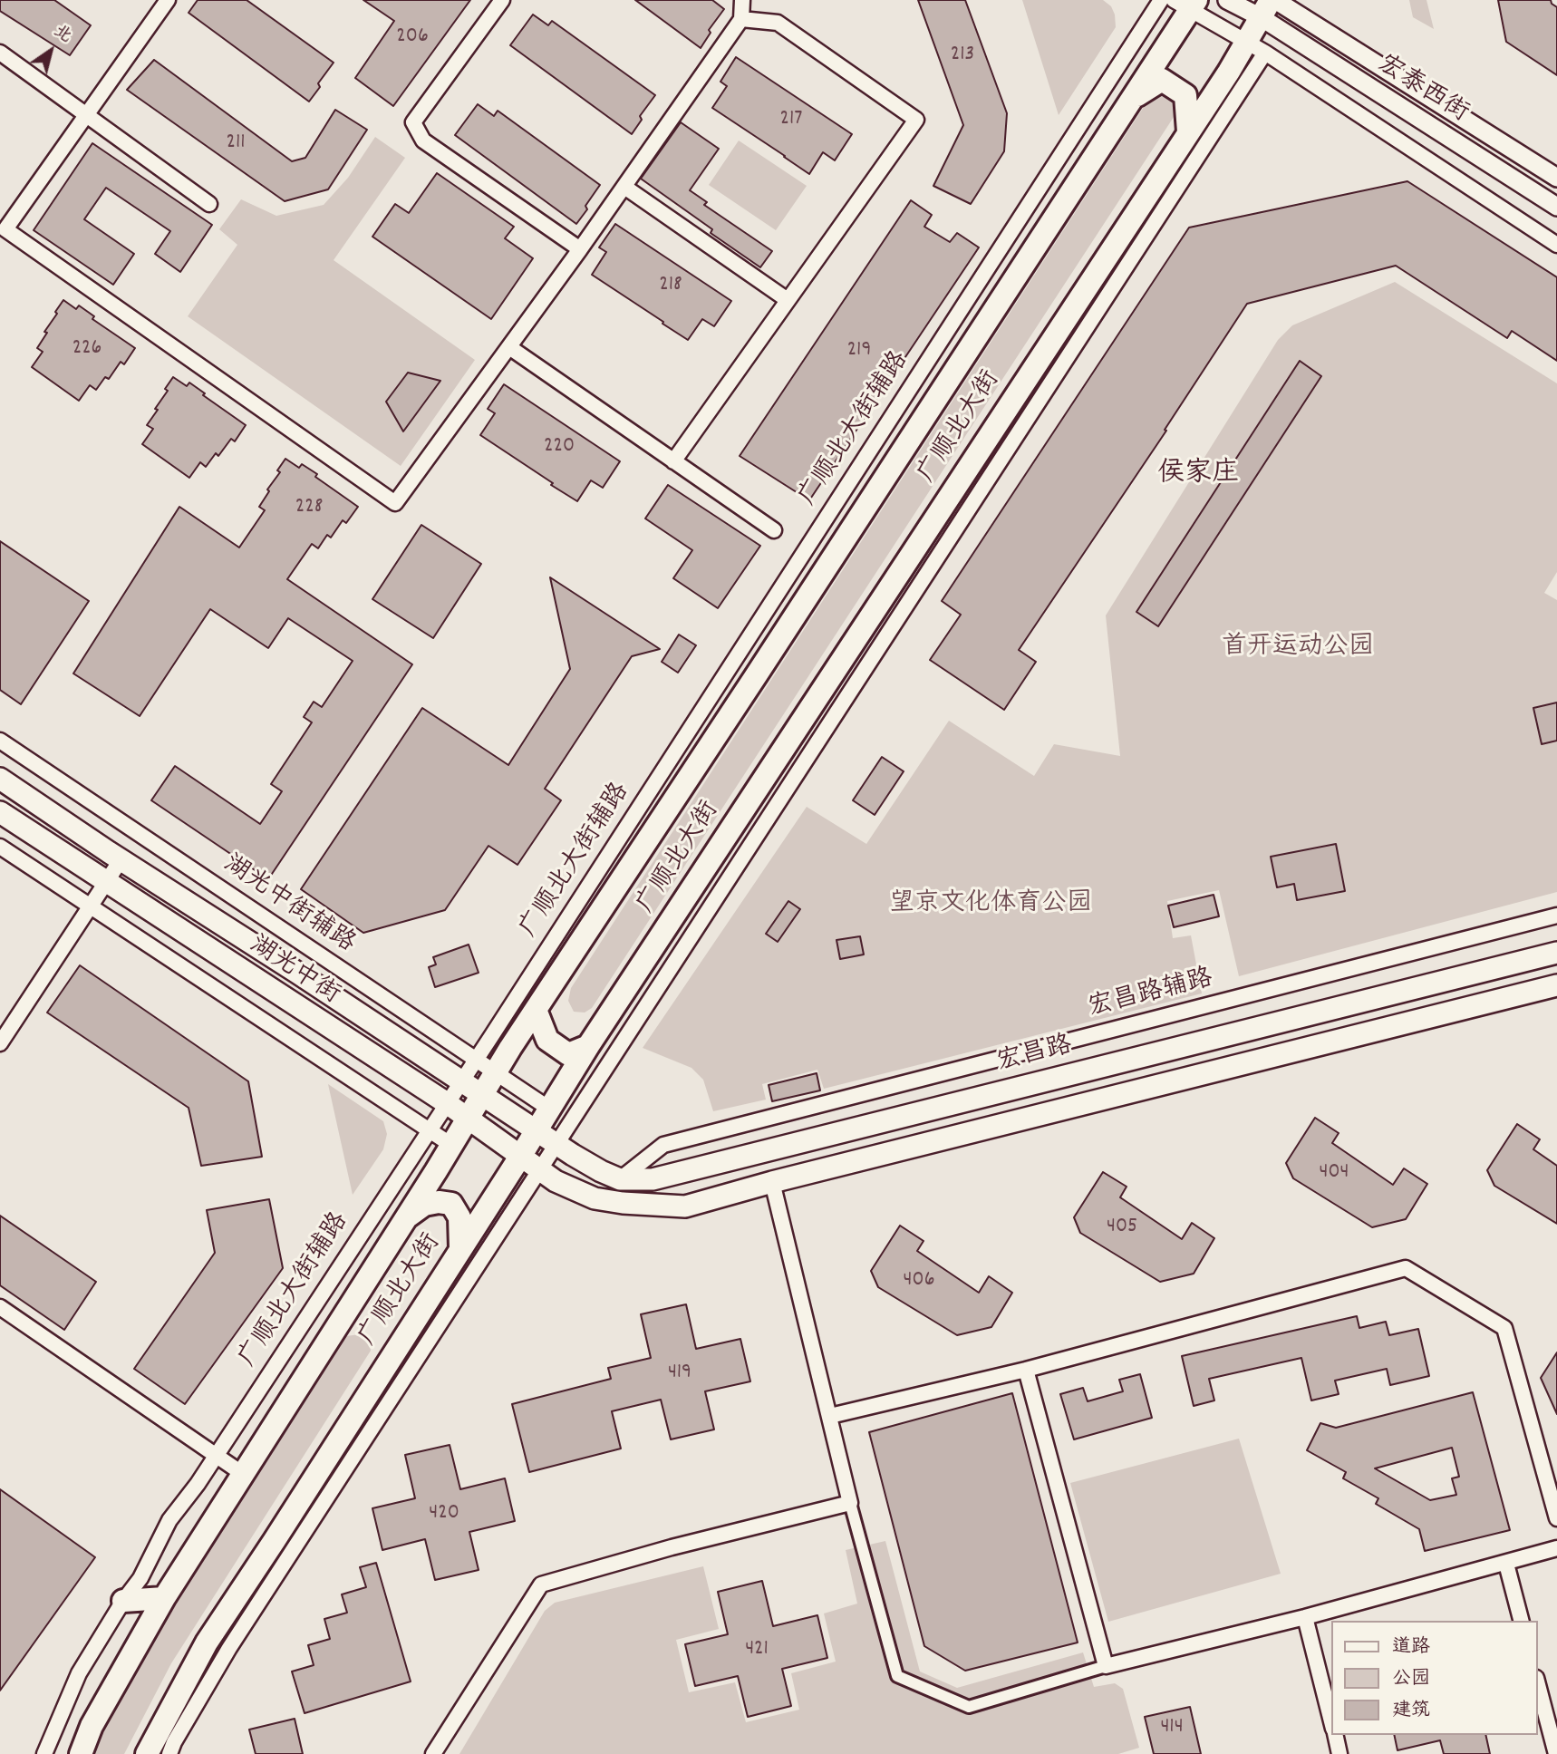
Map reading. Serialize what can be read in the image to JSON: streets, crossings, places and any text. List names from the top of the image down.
{
  "streets": {
    "main road": ["广顺北大街", "湖光中街", "宏昌路"],
    "street": [
      "宏泰西街",
      "广顺北大街辅路",
      "湖光中街辅路",
      "宏昌路辅路"
    ]
  },
  "crossings": [
    ["宏泰西街", "广顺北大街"],
    ["广顺北大街", "广顺北大街辅路"],
    ["广顺北大街", "湖光中街辅路"],
    ["广顺北大街", "湖光中街"],
    ["广顺北大街", "宏昌路"],
    ["广顺北大街辅路", "湖光中街辅路"],
    ["广顺北大街辅路", "湖光中街"],
    ["湖光中街", "宏昌路"],
    ["宏昌路辅路", "宏昌路"]
  ],
  "districts": ["侯家庄"],
  "parks": ["首开运动公园", "望京文化体育公园"],
  "house_numbers": [
    "206",
    "213",
    "217",
    "211",
    "218",
    "226",
    "219",
    "220",
    "228",
    "404",
    "405",
    "406",
    "419",
    "420",
    "421",
    "414"
  ],
  "legend": ["道路", "公园", "建筑"],
  "north": "top right"
}
